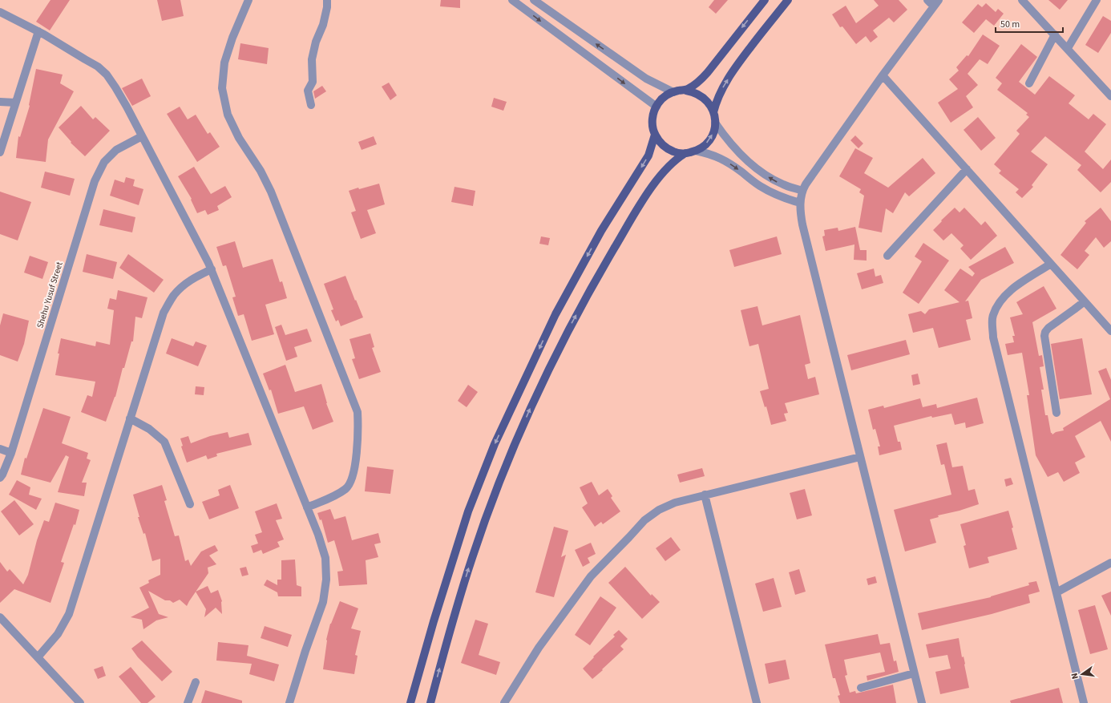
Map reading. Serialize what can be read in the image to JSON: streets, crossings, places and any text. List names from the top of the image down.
{
  "streets": {
    "street": ["Shehu Yusuf Street"]
  },
  "scale_bar": "50 m",
  "north": "left"
}
